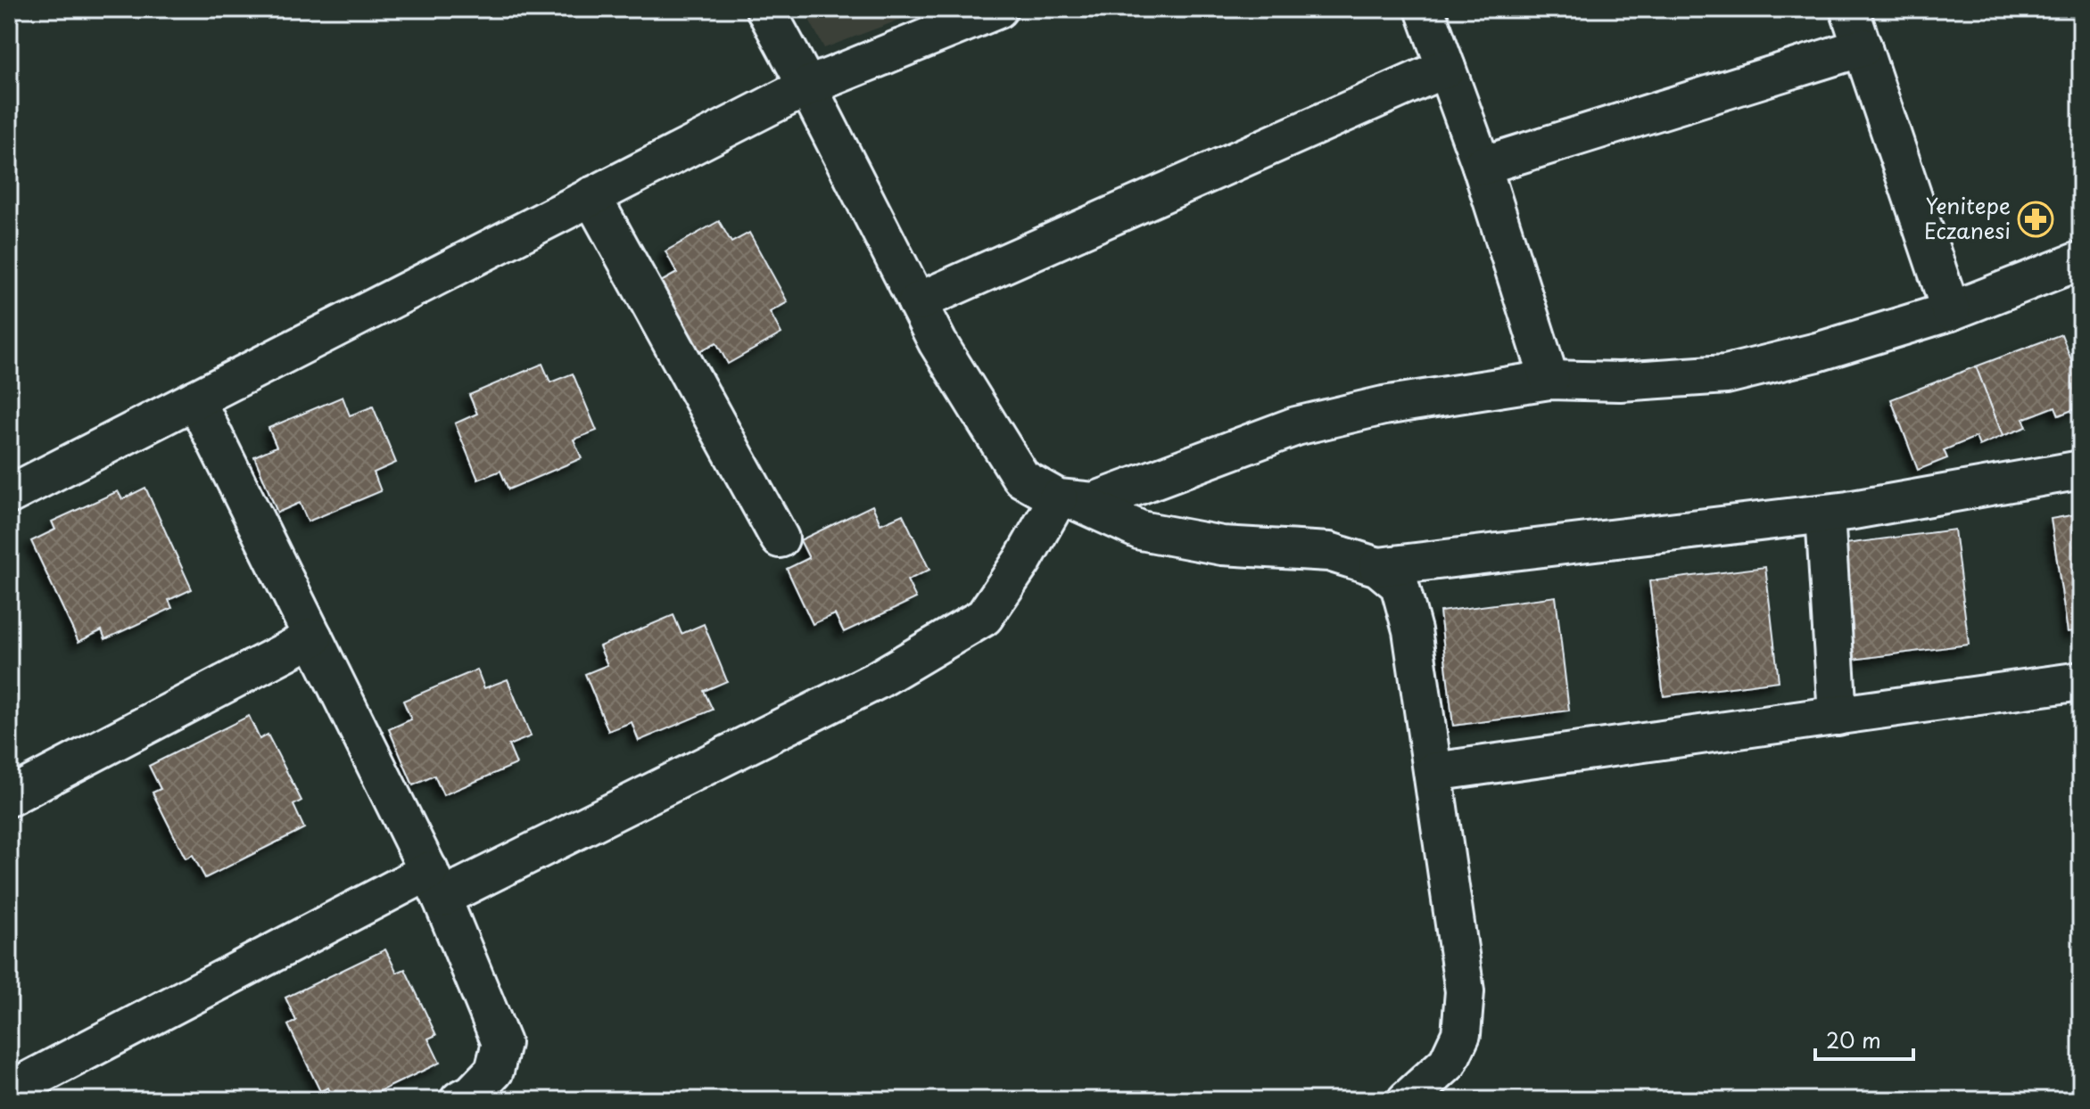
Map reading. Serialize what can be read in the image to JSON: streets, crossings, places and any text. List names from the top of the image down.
{
  "places": {
    "pharmacy": ["Yenitepe Eczanesi"]
  },
  "scale_bar": "20 m"
}
